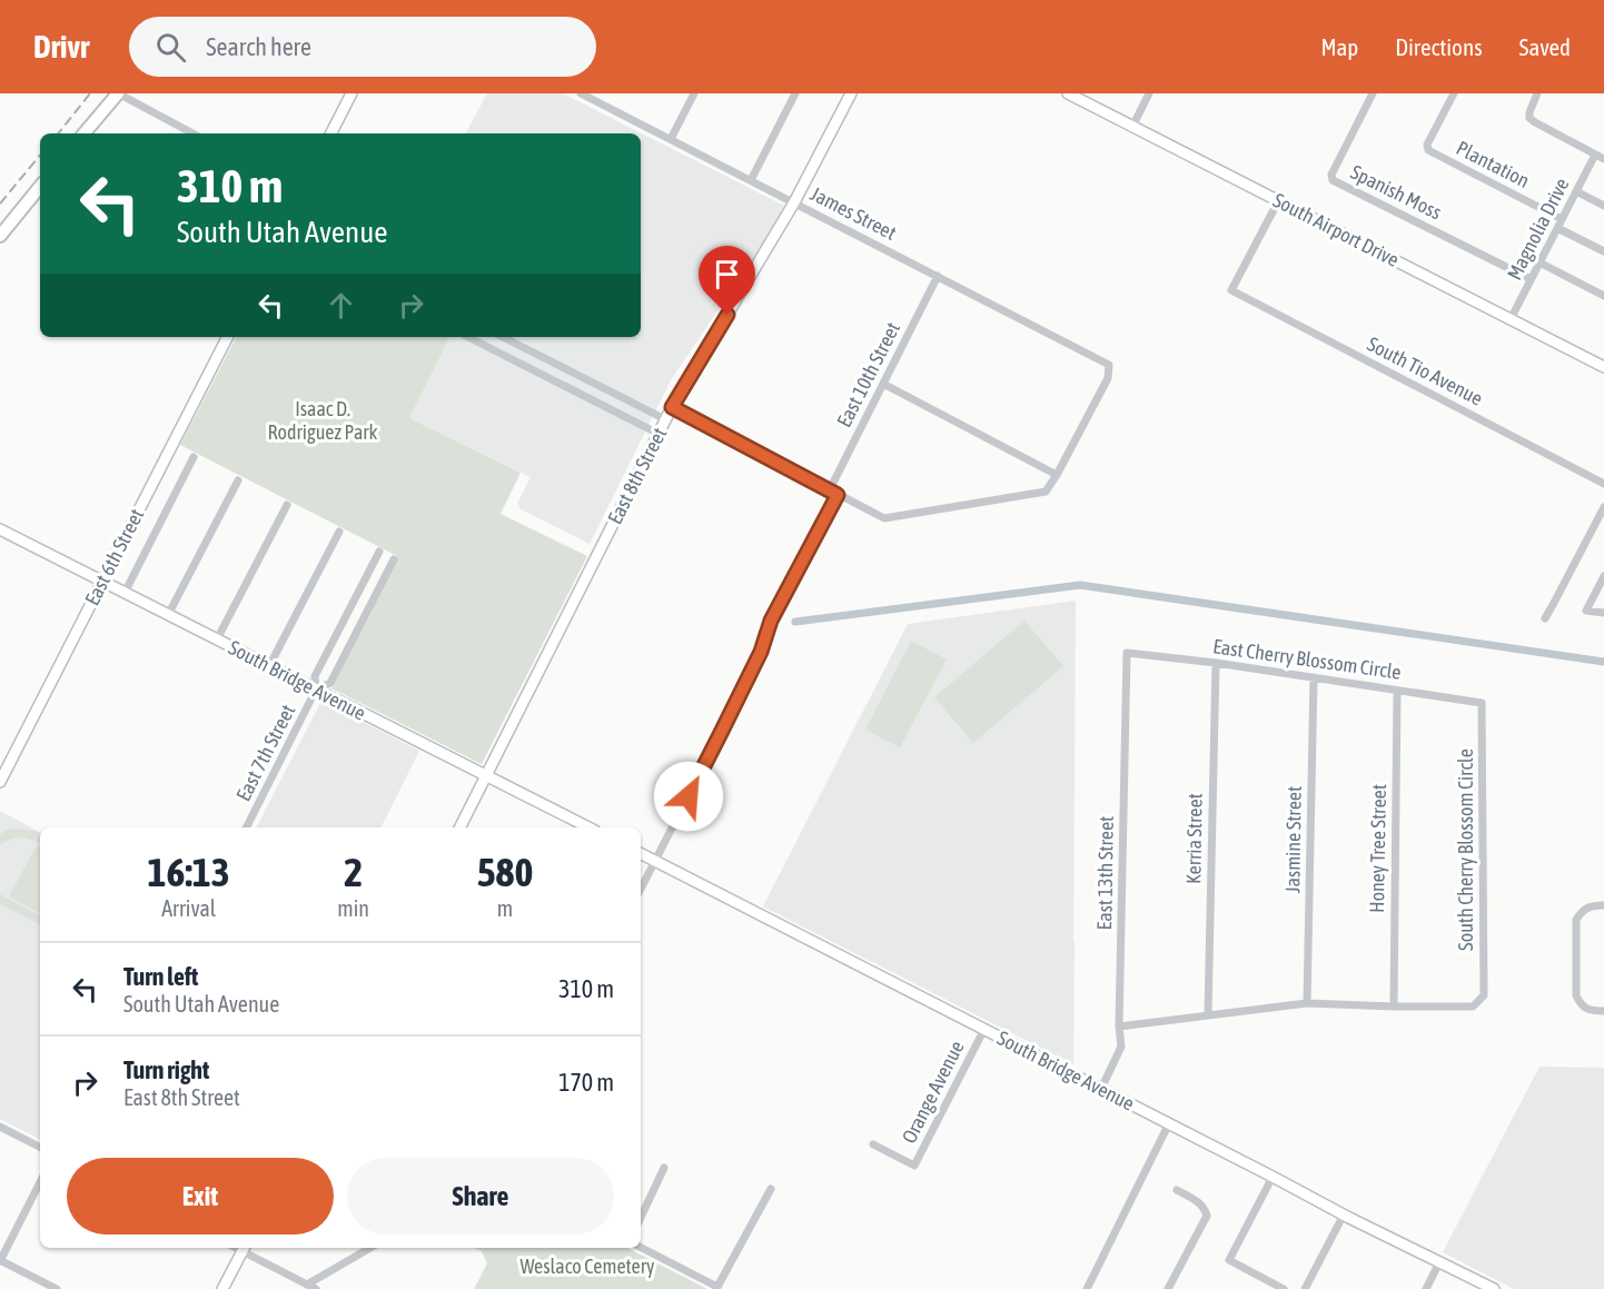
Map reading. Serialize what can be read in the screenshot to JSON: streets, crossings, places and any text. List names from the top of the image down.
{
  "streets": {
    "street": [
      "Plantation",
      "Spanish Moss",
      "James Street",
      "Magnolia Drive",
      "South Airport Drive",
      "South Tio Avenue",
      "East 10th Street",
      "East 8th Street",
      "East 6th Street",
      "East Cherry Blossom Circle",
      "South Bridge Avenue",
      "East 7th Street",
      "Kerria Street",
      "Jasmine Street",
      "Honey Tree Street",
      "South Cherry Blossom Circle",
      "East 13th Street",
      "Orange Avenue"
    ]
  },
  "crossings": [
    ["Plantation", "Magnolia Drive"],
    ["Spanish Moss", "Magnolia Drive"],
    ["James Street", "East 10th Street"],
    ["James Street", "East 8th Street"],
    ["Magnolia Drive", "South Airport Drive"],
    ["South Airport Drive", "South Tio Avenue"],
    ["East 8th Street", "South Bridge Avenue"],
    ["East 6th Street", "South Bridge Avenue"],
    ["East Cherry Blossom Circle", "Kerria Street"],
    ["East Cherry Blossom Circle", "Jasmine Street"],
    ["East Cherry Blossom Circle", "Honey Tree Street"],
    ["East Cherry Blossom Circle", "South Cherry Blossom Circle"],
    ["East Cherry Blossom Circle", "East 13th Street"],
    ["South Bridge Avenue", "East 7th Street"],
    ["South Bridge Avenue", "East 13th Street"],
    ["South Bridge Avenue", "Orange Avenue"],
    ["Honey Tree Street", "South Cherry Blossom Circle"]
  ],
  "parks": ["Isaac D. Rodriguez Park", "Weslaco Cemetery"],
  "page": {
    "header": "Drivr",
    "search": "Search here",
    "nav": ["Map", "Directions", "Saved"],
    "turn": ["310 m", "South Utah Avenue"],
    "eta": [
      "16:13",
      "Arrival",
      "2",
      "min",
      "580",
      "m"
    ],
    "list": [
      {
        "name": "Turn left",
        "note": "South Utah Avenue",
        "value": "310 m"
      },
      {
        "name": "Turn right",
        "note": "East 8th Street",
        "value": "170 m"
      }
    ],
    "buttons": ["Exit", "Share"]
  }
}
